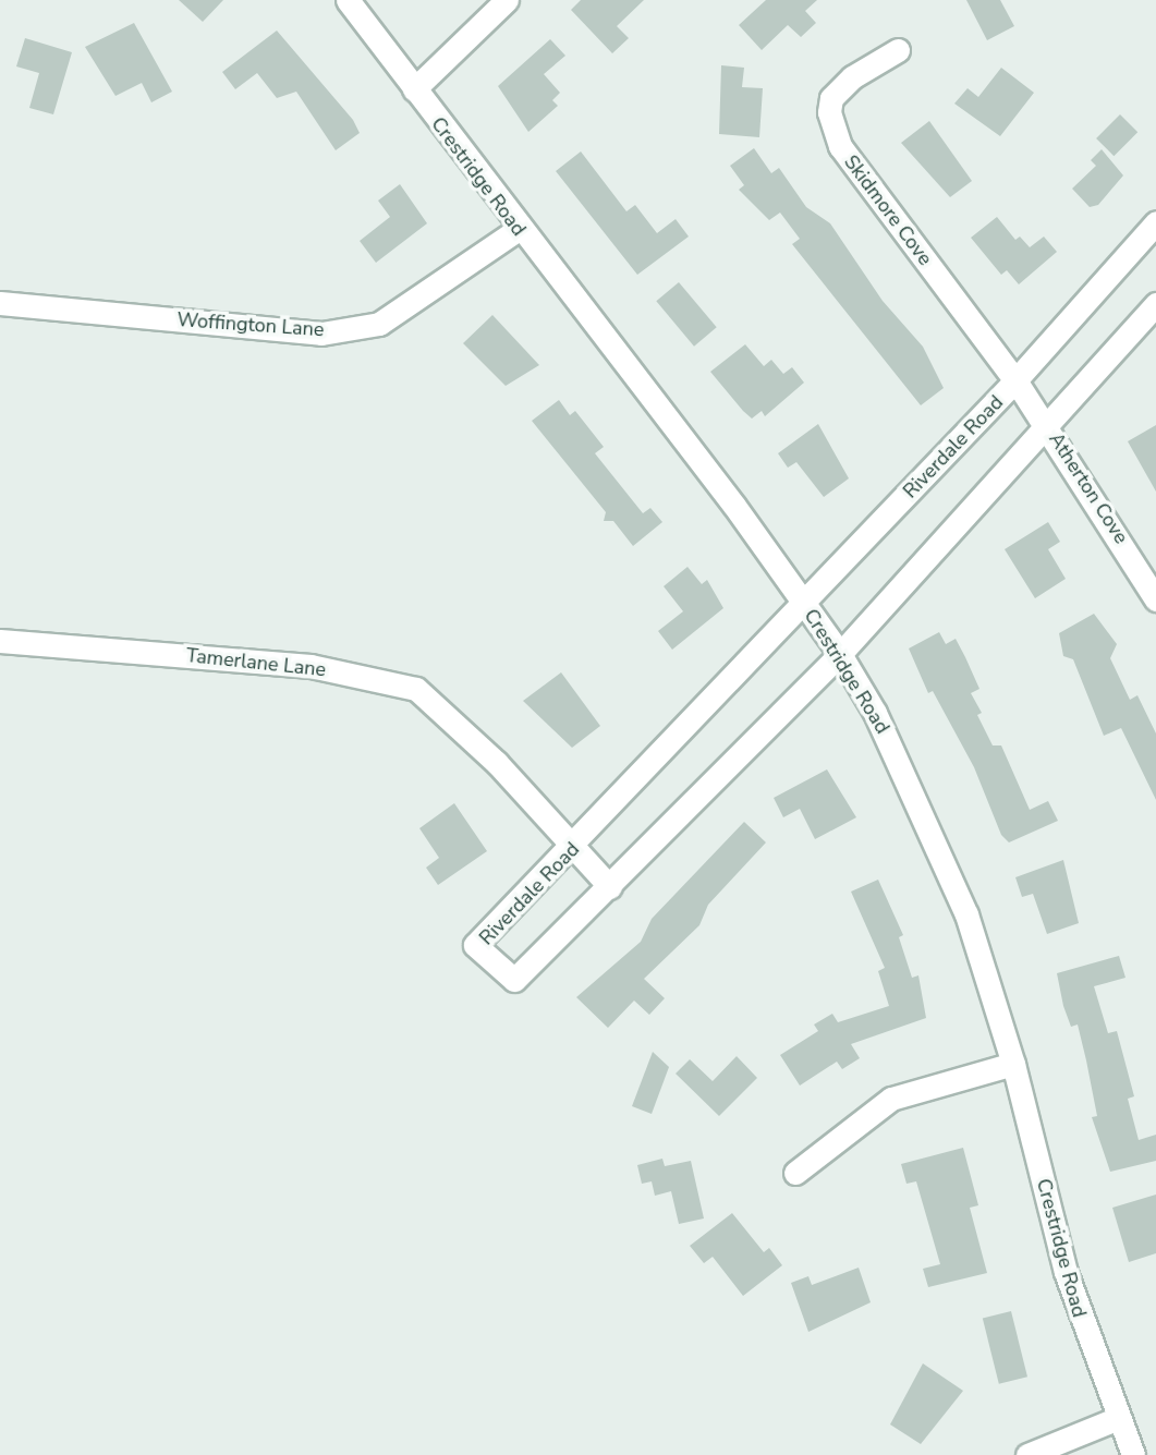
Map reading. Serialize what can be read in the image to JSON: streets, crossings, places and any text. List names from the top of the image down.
{
  "streets": {
    "street": [
      "Crestridge Road",
      "Skidmore Cove",
      "Woffington Lane",
      "Riverdale Road",
      "Atherton Cove",
      "Tamerlane Lane"
    ]
  },
  "crossings": [
    ["Crestridge Road", "Woffington Lane"],
    ["Crestridge Road", "Riverdale Road"],
    ["Skidmore Cove", "Riverdale Road"],
    ["Skidmore Cove", "Atherton Cove"],
    ["Riverdale Road", "Atherton Cove"],
    ["Riverdale Road", "Tamerlane Lane"]
  ]
}
